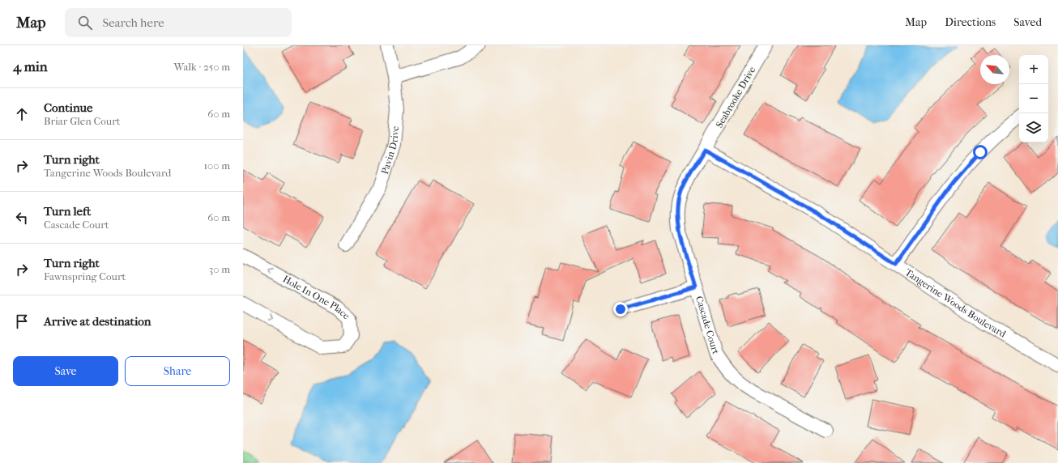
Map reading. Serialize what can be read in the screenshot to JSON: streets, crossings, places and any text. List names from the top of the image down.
{
  "streets": {
    "street": [
      "Seabrooke Drive",
      "Pavin Drive",
      "Hole In One Place",
      "Tangerine Woods Boulevard",
      "Cascade Court"
    ]
  },
  "crossings": [
    ["Seabrooke Drive", "Tangerine Woods Boulevard"],
    ["Seabrooke Drive", "Cascade Court"],
    ["Tangerine Woods Boulevard", "Cascade Court"]
  ],
  "north": "top left",
  "page": {
    "header": "Map",
    "search": "Search here",
    "nav": ["Map", "Directions", "Saved"],
    "heading": ["4 min", "Walk · 250 m"],
    "map_buttons": ["+", "−"],
    "list": [
      ["Continue", "Briar Glen Court", "60 m"],
      ["Turn right", "Tangerine Woods Boulevard", "100 m"],
      ["Turn left", "Cascade Court", "60 m"],
      ["Turn right", "Fawnspring Court", "30 m"],
      "Arrive at destination"
    ],
    "buttons": ["Save", "Share"]
  }
}
